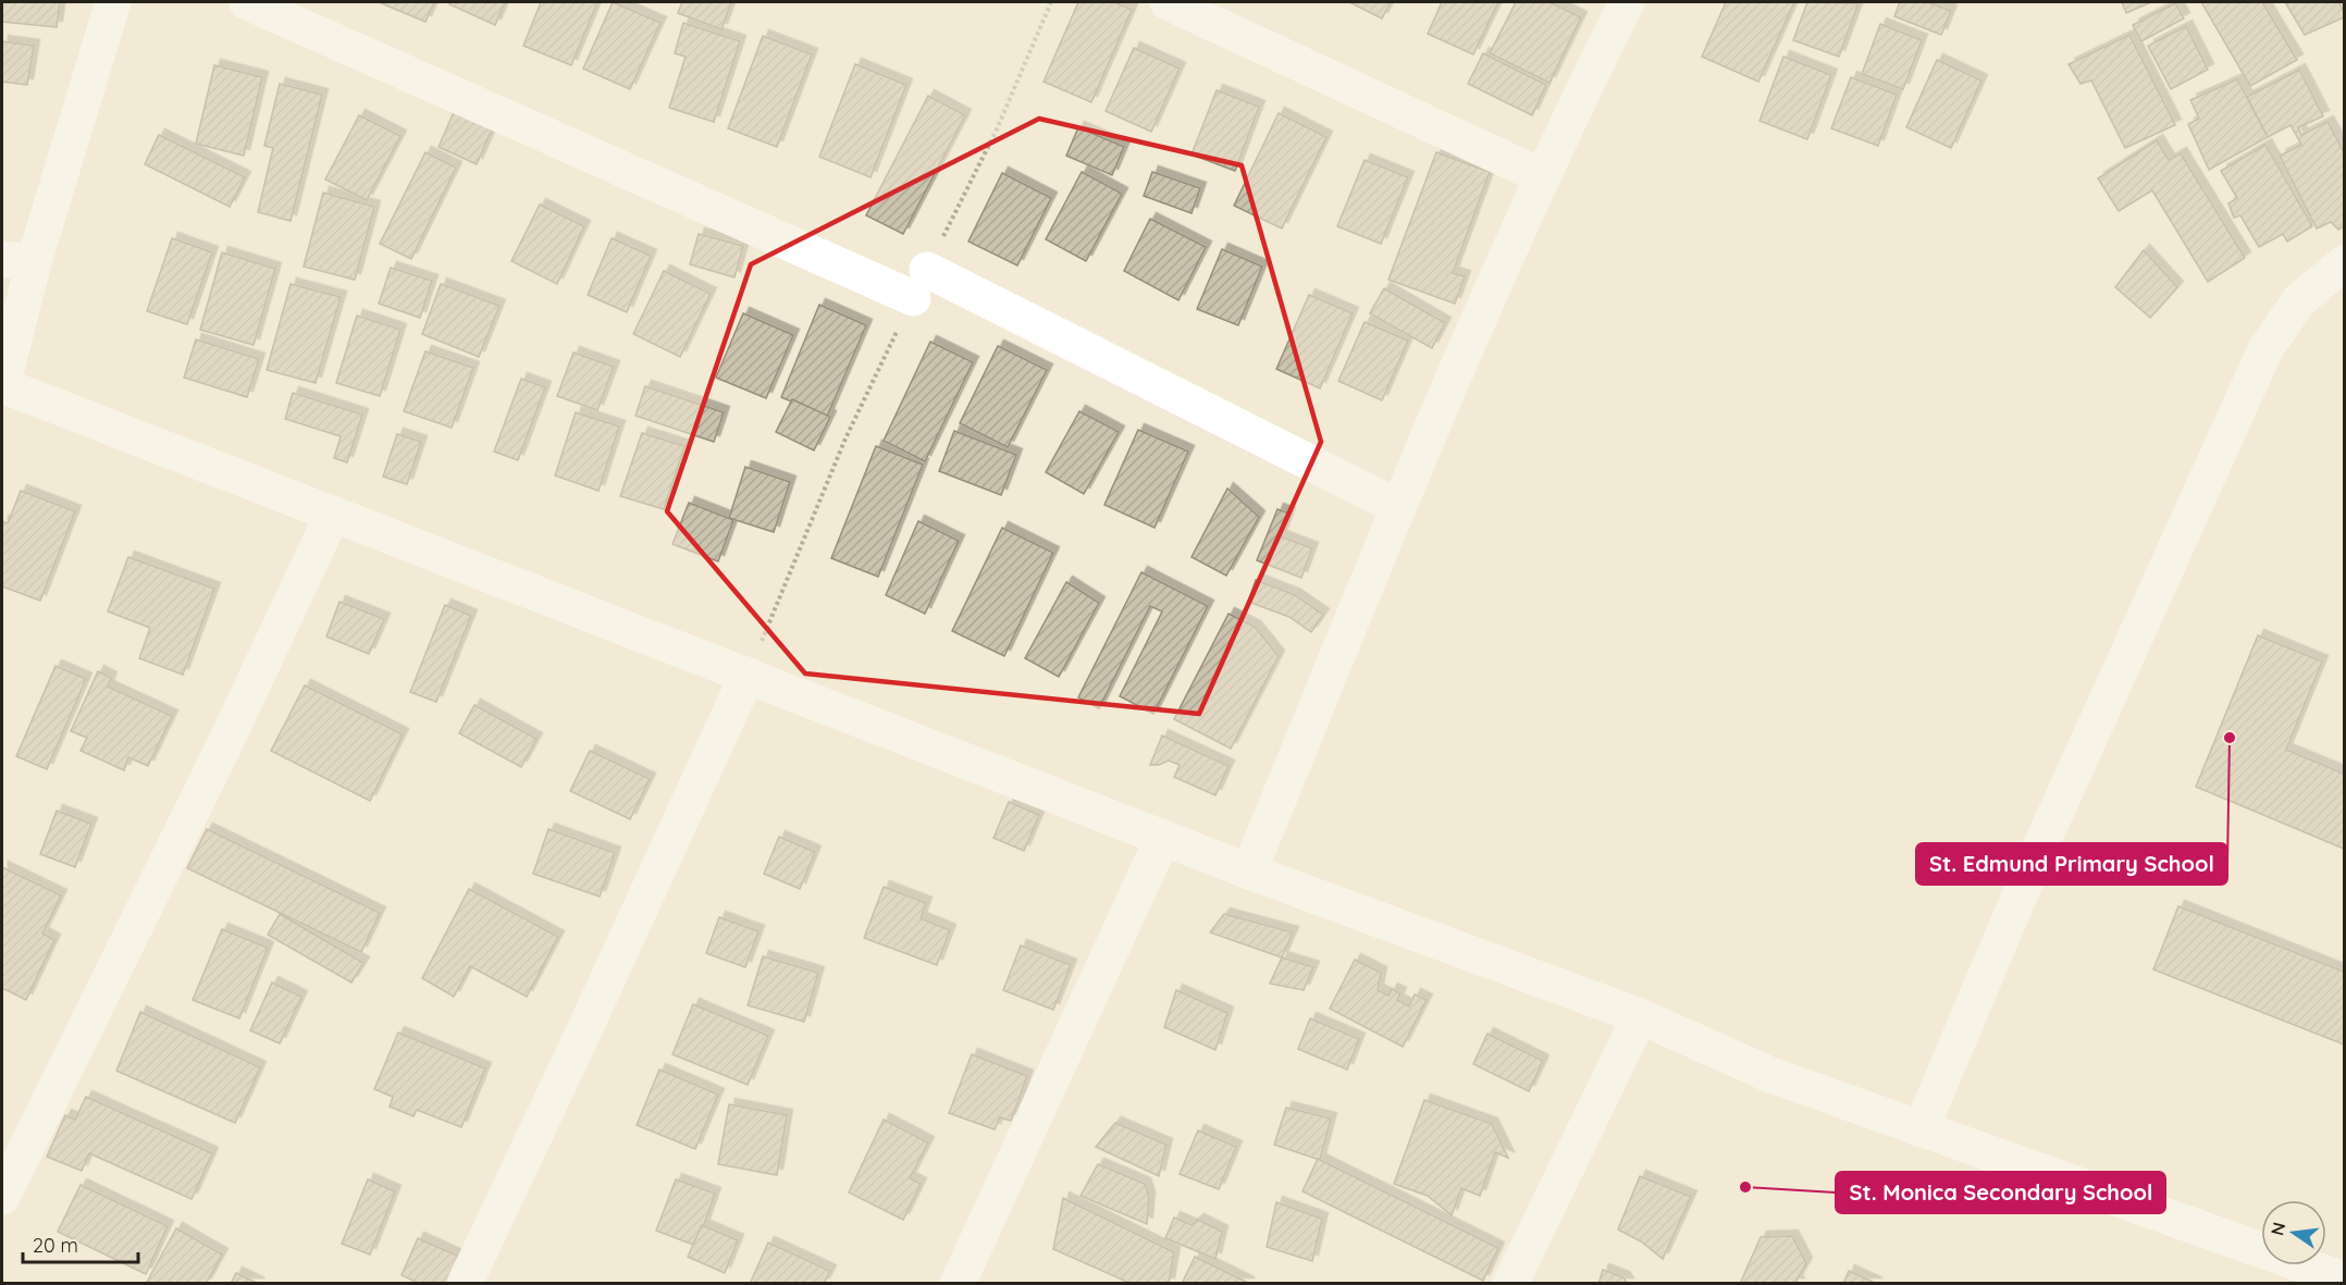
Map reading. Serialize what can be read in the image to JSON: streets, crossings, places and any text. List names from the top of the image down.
{
  "places": ["St. Edmund Primary School", "St. Monica Secondary School"],
  "scale_bar": "20 m",
  "north": "left"
}
